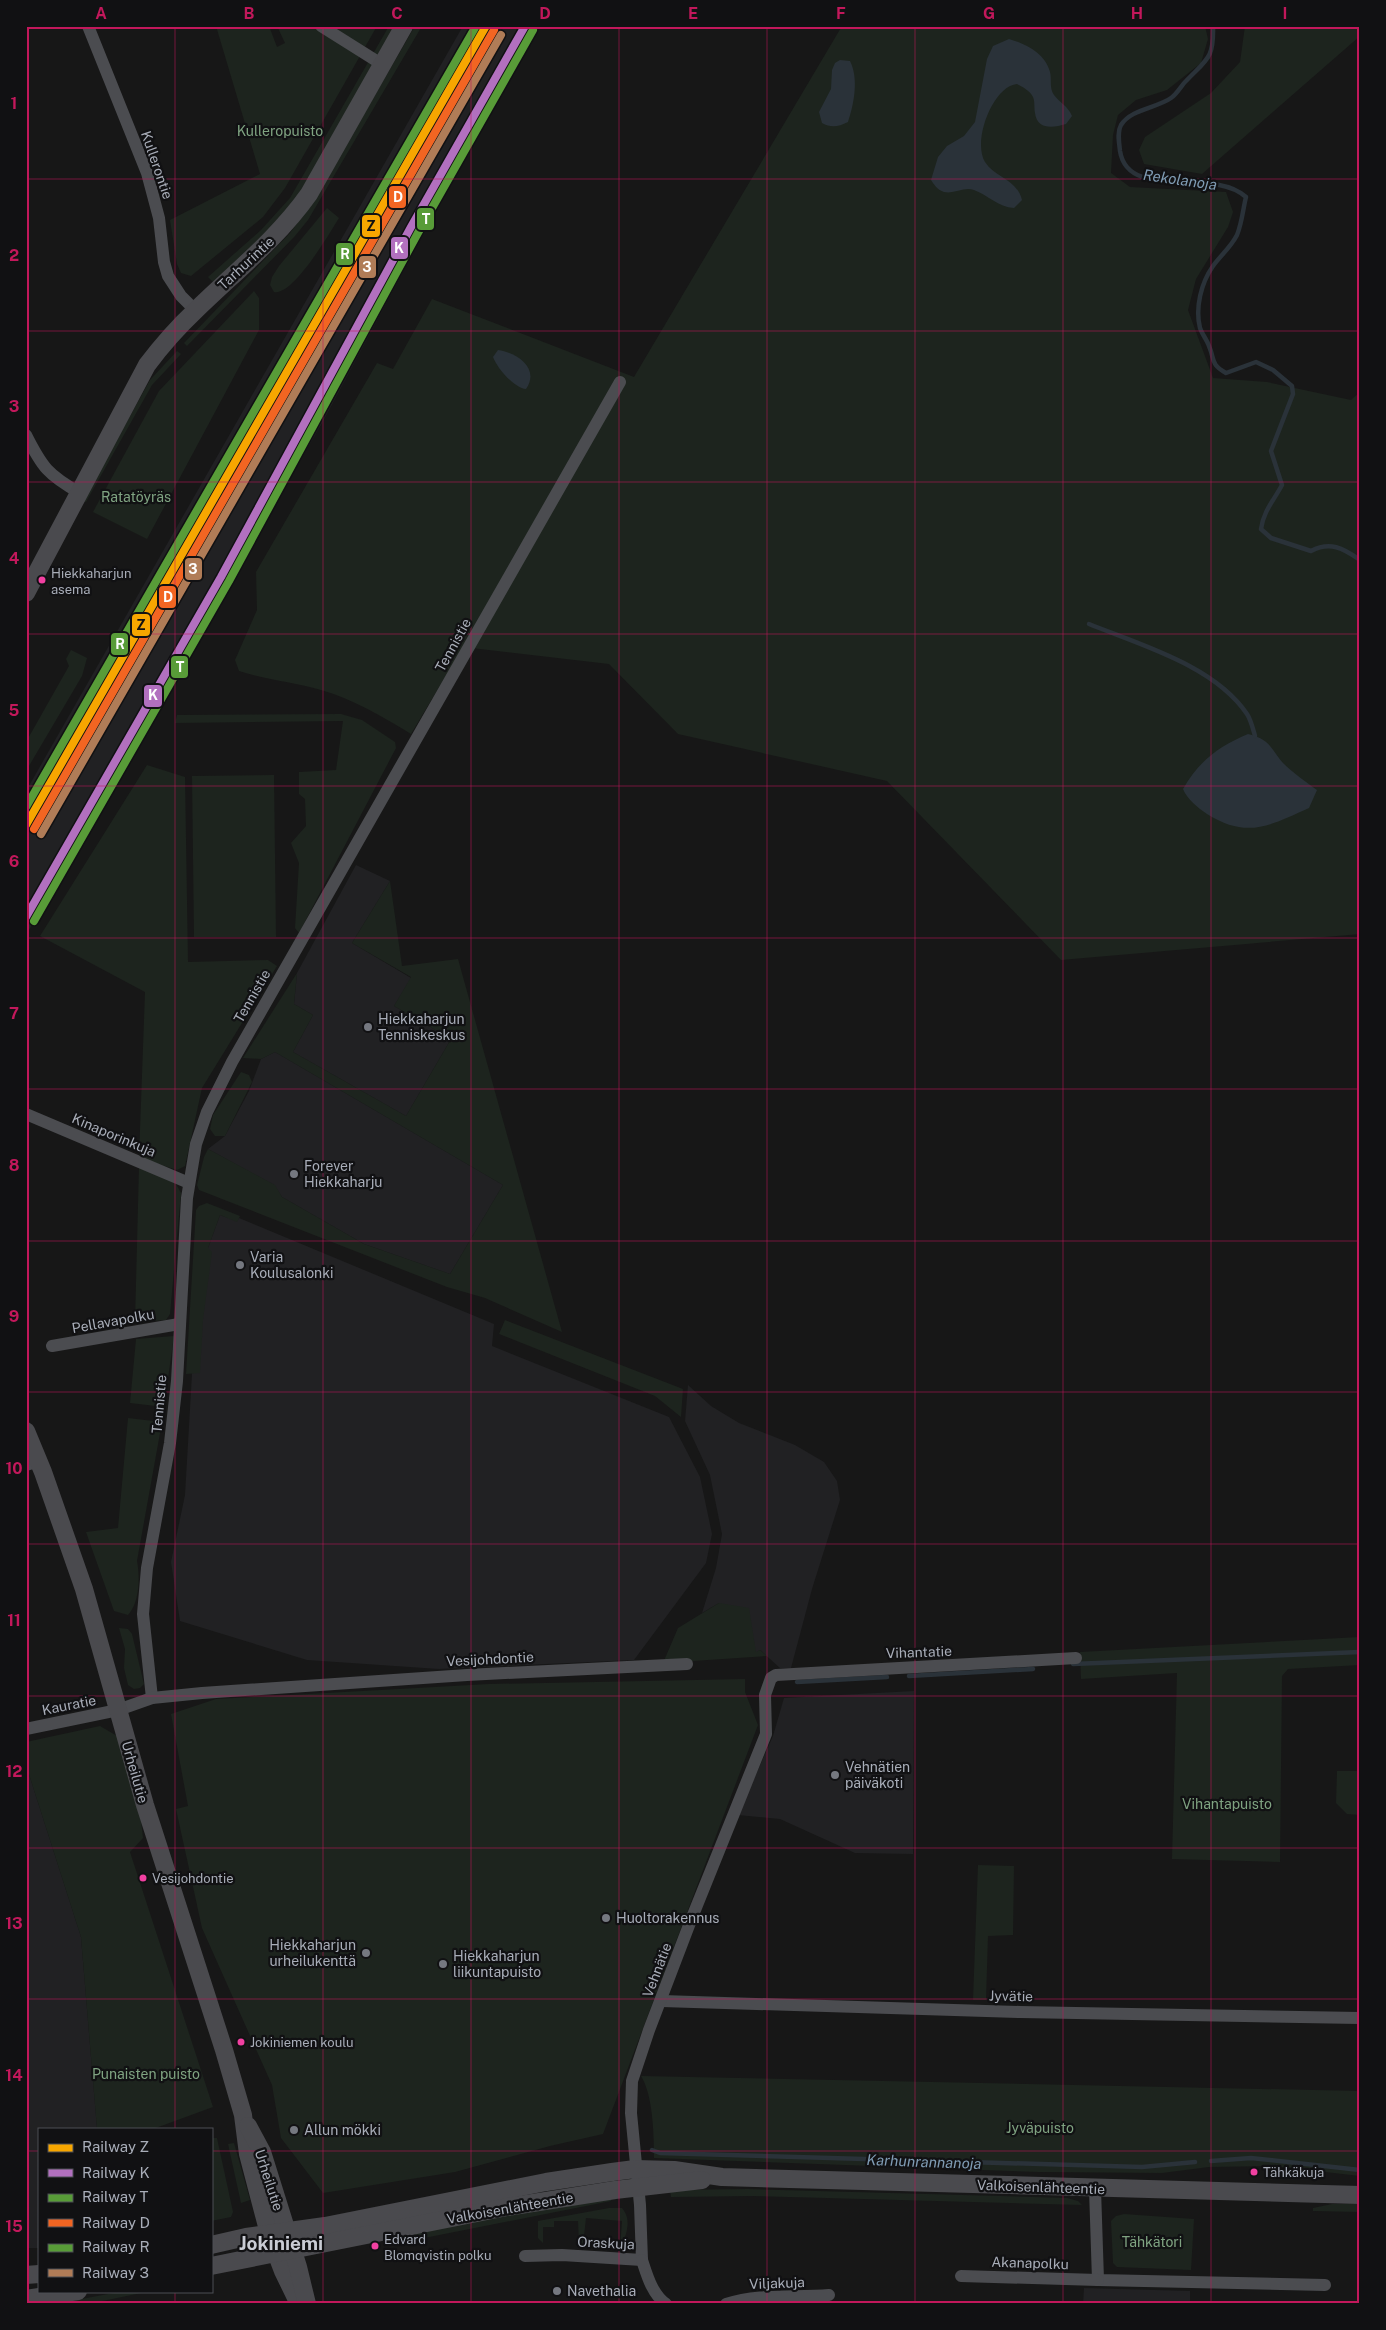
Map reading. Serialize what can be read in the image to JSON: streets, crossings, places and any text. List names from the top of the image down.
{
  "streets": {
    "street": [
      "Kullerontie",
      "Tarhurintie",
      "Tennistie",
      "Kinaporinkuja",
      "Pellavapolku",
      "Vihantatie",
      "Vesijohdontie",
      "Kauratie",
      "Urheilutie",
      "Vehnätie",
      "Jyvätie",
      "Valkoisenlähteentie",
      "Oraskuja",
      "Akanapolku",
      "Viljakuja"
    ]
  },
  "crossings": [
    ["Kullerontie", "Tarhurintie"],
    ["Tennistie", "Kinaporinkuja"],
    ["Tennistie", "Pellavapolku"],
    ["Tennistie", "Vesijohdontie"],
    ["Vihantatie", "Vehnätie"],
    ["Vesijohdontie", "Kauratie"],
    ["Vesijohdontie", "Urheilutie"],
    ["Kauratie", "Urheilutie"],
    ["Urheilutie", "Valkoisenlähteentie"],
    ["Vehnätie", "Jyvätie"],
    ["Vehnätie", "Valkoisenlähteentie"],
    ["Vehnätie", "Oraskuja"],
    ["Valkoisenlähteentie", "Oraskuja"]
  ],
  "districts": ["Jokiniemi"],
  "water": ["Rekolanoja", "Karhunrannanoja"],
  "parks": [
    "Kulleropuisto",
    "Ratatöyräs",
    "Vihantapuisto",
    "Punaisten puisto",
    "Jyväpuisto",
    "Tähkätori"
  ],
  "places": [
    "Hiekkaharjun asema",
    "Hiekkaharjun Tenniskeskus",
    "Forever Hiekkaharju",
    "Varia Koulusalonki",
    "Vehnätien päiväkoti",
    "Vesijohdontie",
    "Huoltorakennus",
    "Hiekkaharjun urheilukenttä",
    "Hiekkaharjun liikuntapuisto",
    "Jokiniemen koulu",
    "Allun mökki",
    "Tähkäkuja",
    "Edvard Blomqvistin polku",
    "Navethalia"
  ],
  "lines": [
    "rail line Z",
    "rail line K",
    "rail line R",
    "rail line T",
    "rail line D",
    "rail line 3"
  ],
  "legend": [
    "Railway Z",
    "Railway K",
    "Railway T",
    "Railway D",
    "Railway R",
    "Railway 3"
  ],
  "grid": {
    "columns": [
      "A",
      "B",
      "C",
      "D",
      "E",
      "F",
      "G",
      "H",
      "I"
    ],
    "rows": [
      "1",
      "2",
      "3",
      "4",
      "5",
      "6",
      "7",
      "8",
      "9",
      "10",
      "11",
      "12",
      "13",
      "14",
      "15"
    ]
  }
}
